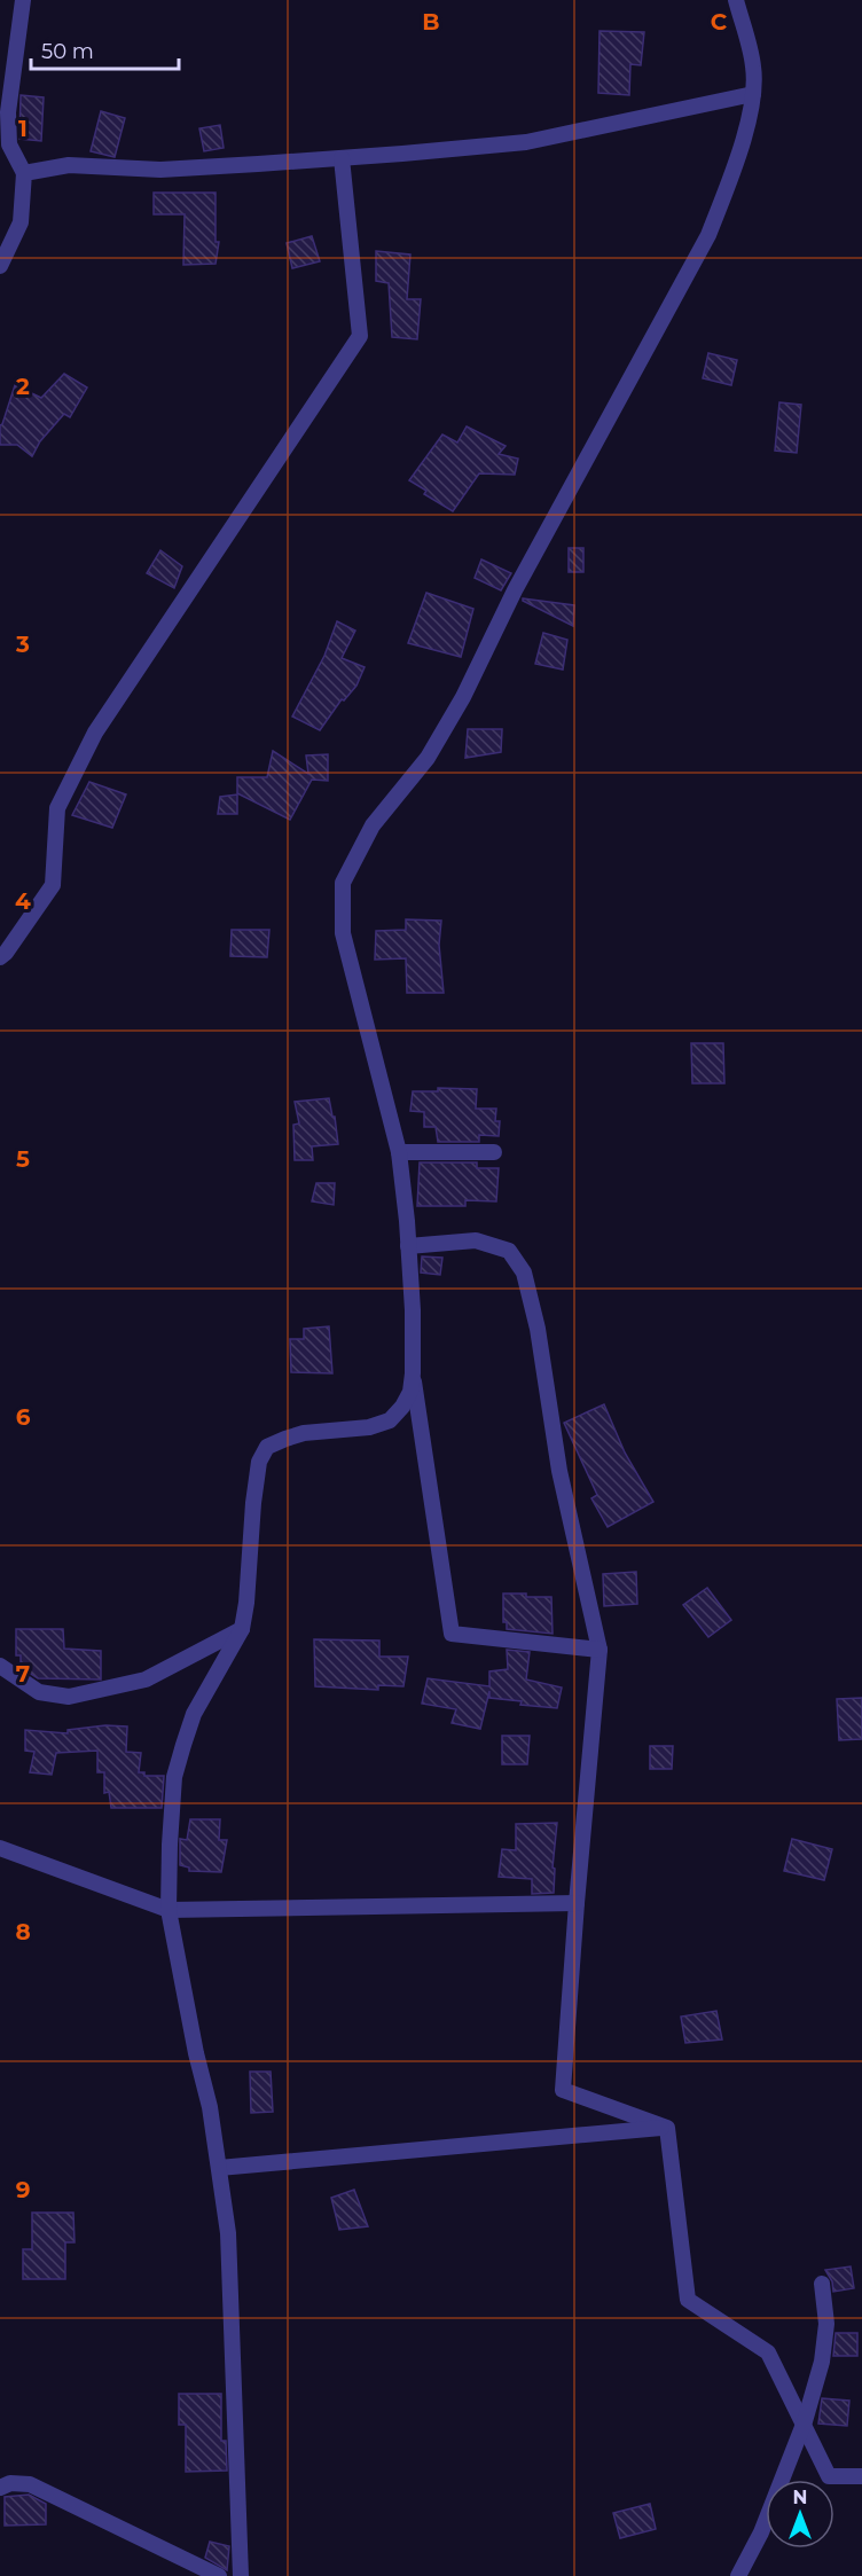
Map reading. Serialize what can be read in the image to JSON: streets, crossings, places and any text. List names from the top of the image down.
{
  "scale_bar": "50 m",
  "north": "top",
  "grid": {
    "columns": ["B", "C"],
    "rows": [
      "1",
      "2",
      "3",
      "4",
      "5",
      "6",
      "7",
      "8",
      "9"
    ]
  }
}
